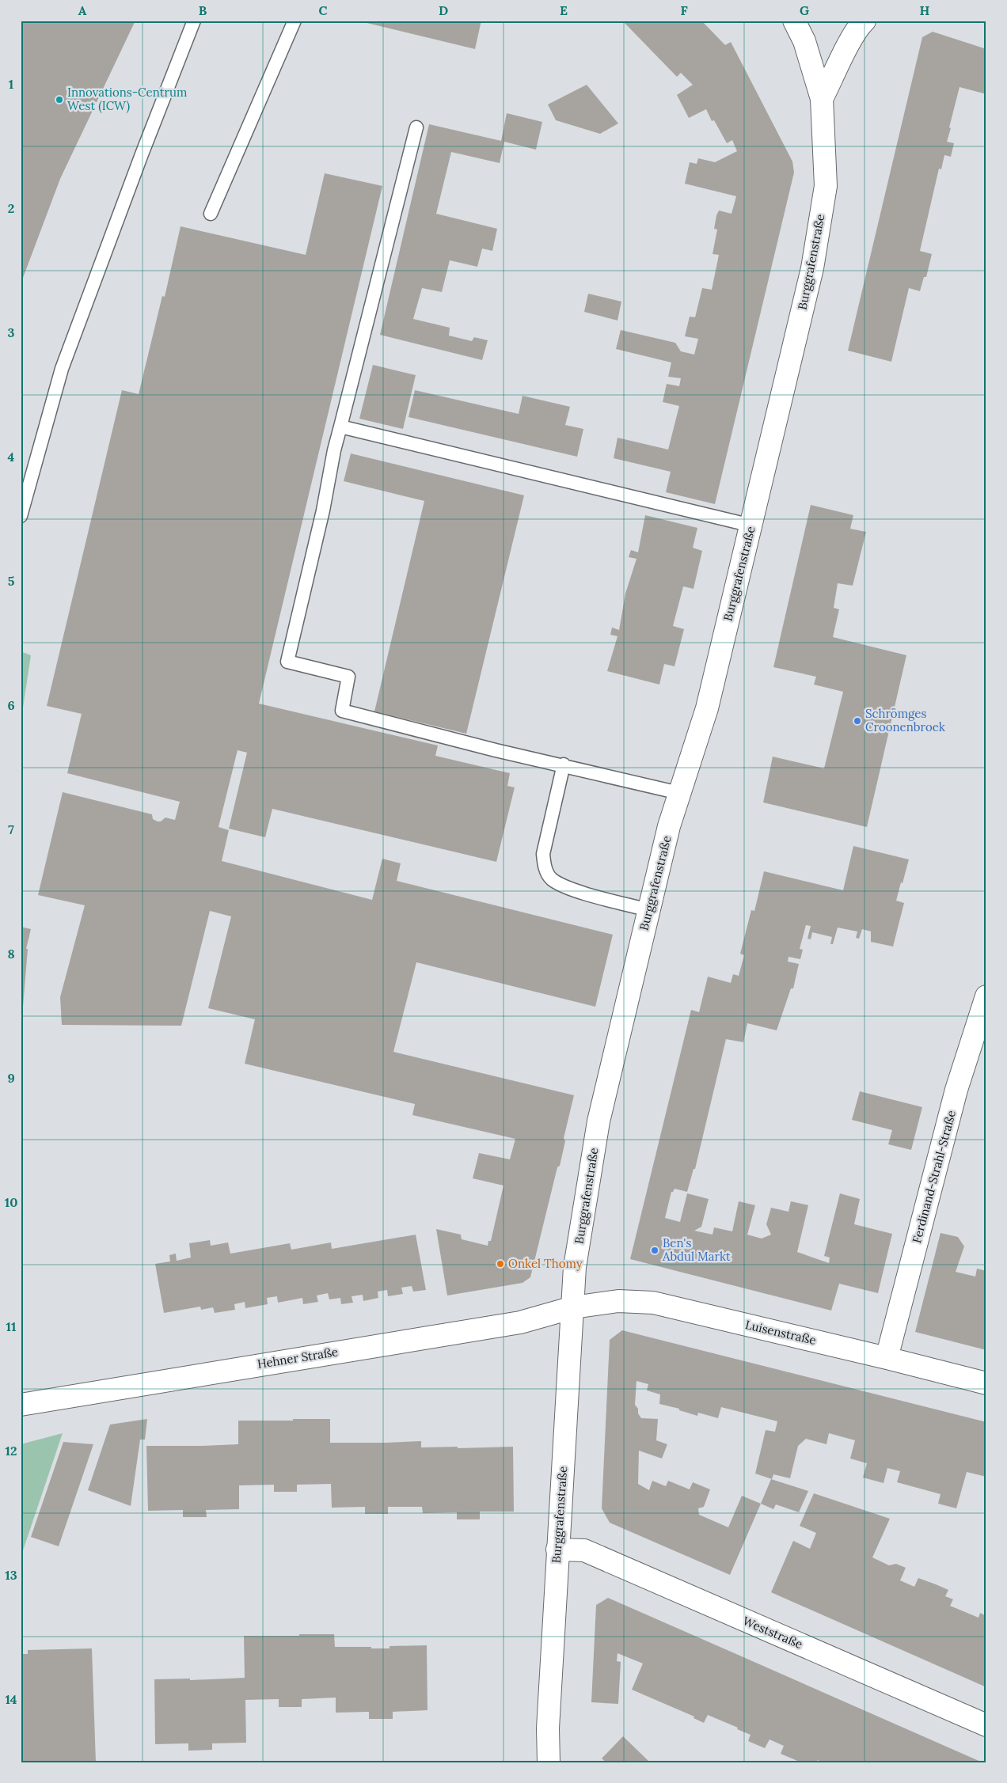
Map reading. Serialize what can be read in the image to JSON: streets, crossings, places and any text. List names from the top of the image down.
{
  "streets": {
    "street": [
      "Burggrafenstraße",
      "Ferdinand-Strahl-Straße",
      "Luisenstraße",
      "Hehner Straße",
      "Weststraße"
    ]
  },
  "crossings": [
    ["Burggrafenstraße", "Luisenstraße"],
    ["Burggrafenstraße", "Hehner Straße"],
    ["Burggrafenstraße", "Weststraße"],
    ["Ferdinand-Strahl-Straße", "Luisenstraße"],
    ["Luisenstraße", "Hehner Straße"]
  ],
  "places": [
    "Innovations-Centrum West (ICW)",
    "Schrömges Croonenbroek",
    "Ben's Abdul Markt",
    "Onkel Thomy"
  ],
  "grid": {
    "columns": [
      "A",
      "B",
      "C",
      "D",
      "E",
      "F",
      "G",
      "H"
    ],
    "rows": [
      "1",
      "2",
      "3",
      "4",
      "5",
      "6",
      "7",
      "8",
      "9",
      "10",
      "11",
      "12",
      "13",
      "14"
    ]
  }
}
